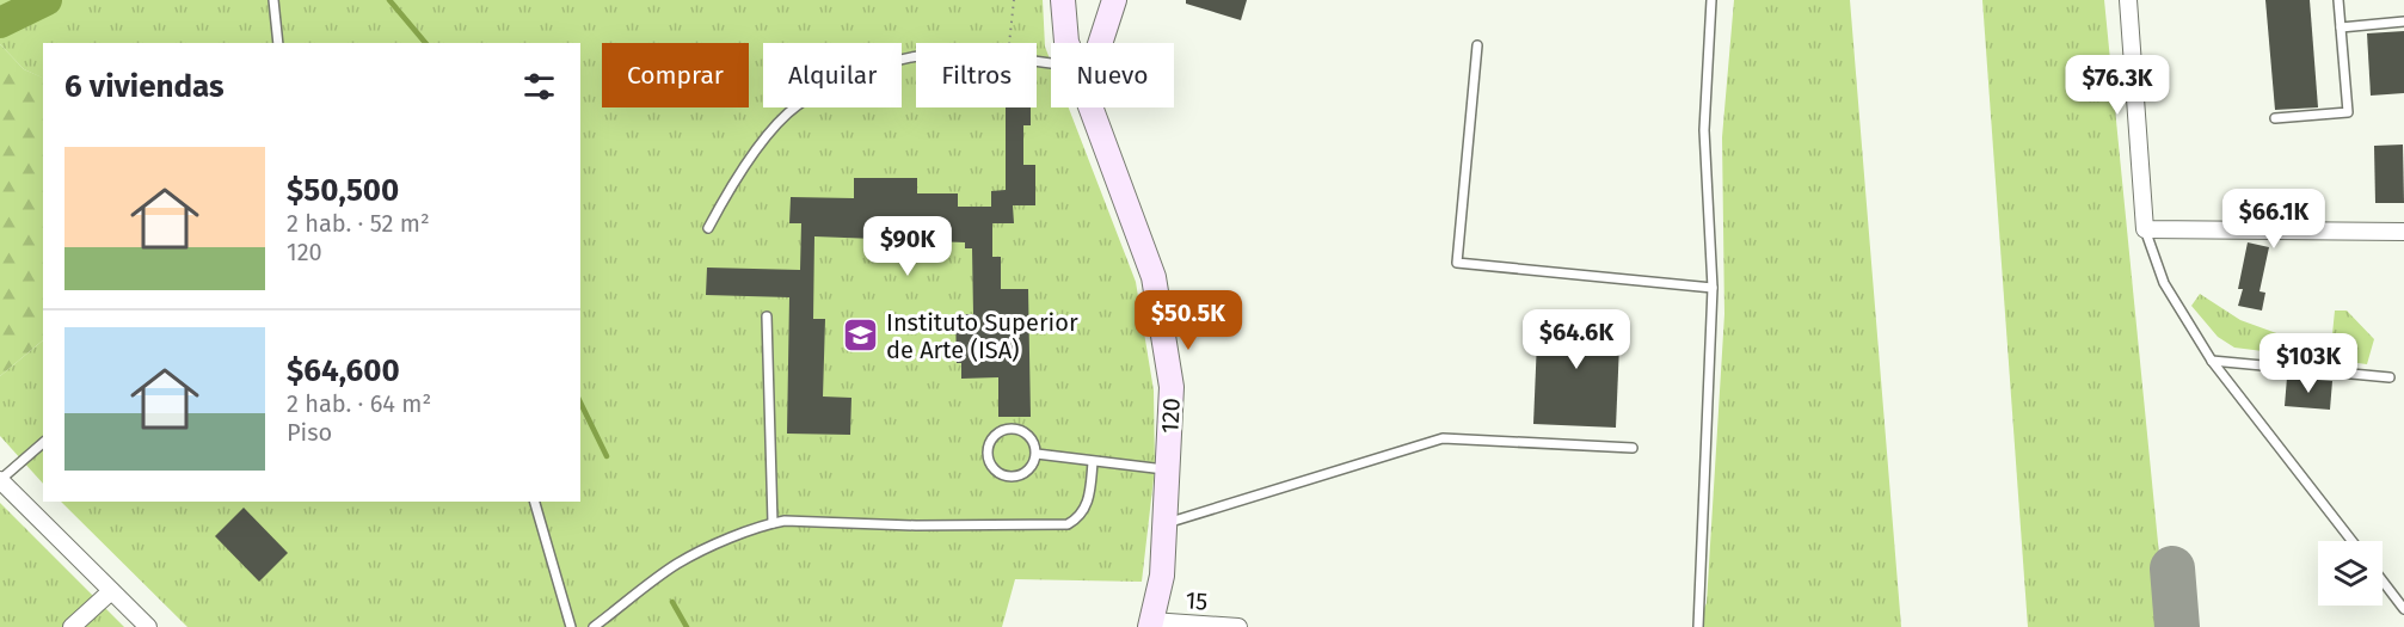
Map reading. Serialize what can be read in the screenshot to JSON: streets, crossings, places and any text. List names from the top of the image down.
{
  "streets": {
    "main road": ["120"],
    "street": ["15"]
  },
  "crossings": [
    ["120", "15"]
  ],
  "places": {
    "school or university": ["Instituto Superior de Arte (ISA)"]
  },
  "page": {
    "chip": [
      "Comprar",
      "Alquilar",
      "Filtros",
      "Nuevo"
    ],
    "heading": "6 viviendas",
    "price": [
      "$76.3K",
      "$66.1K",
      "$90K",
      "$50.5K",
      "$64.6K",
      "$103K"
    ],
    "list": [
      {
        "name": "$50,500",
        "note": "2 hab. · 52 m² · 120"
      },
      {
        "name": "$64,600",
        "note": "2 hab. · 64 m² · Piso"
      }
    ]
  }
}
